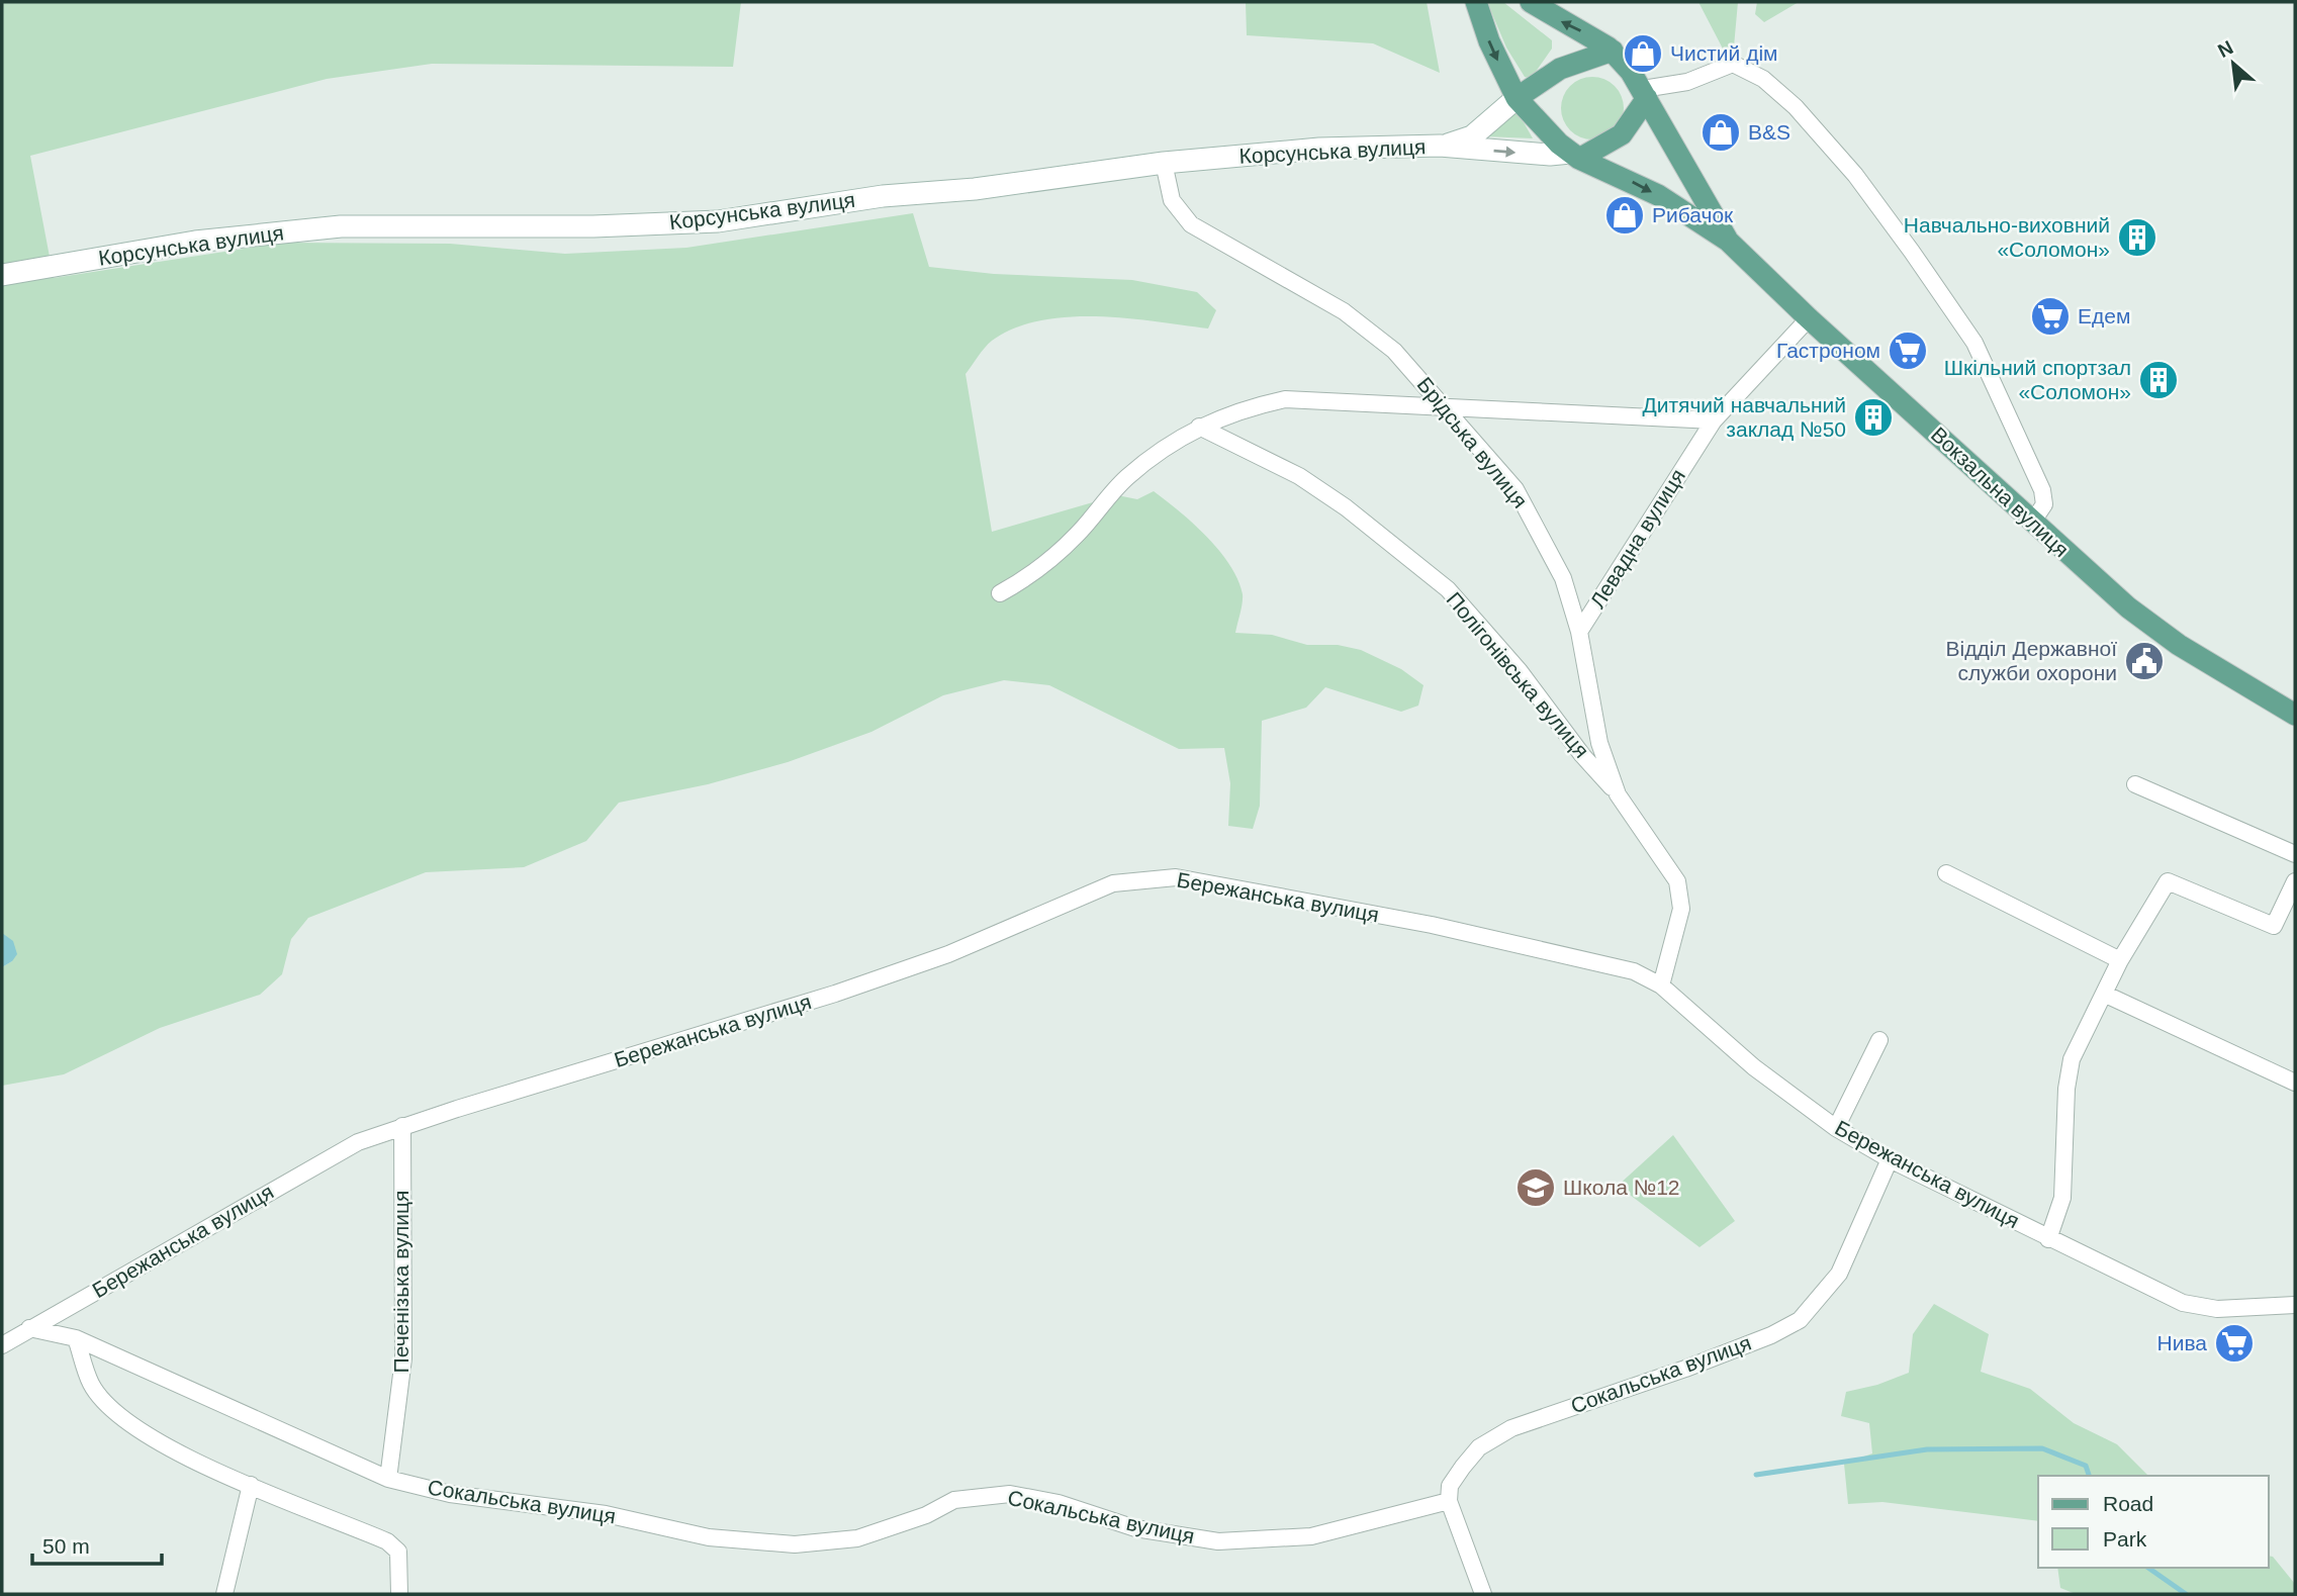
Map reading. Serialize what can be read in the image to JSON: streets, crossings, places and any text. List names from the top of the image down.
{
  "streets": {
    "main road": ["Корсунська вулиця", "Вокзальна вулиця"],
    "street": [
      "Брідська вулиця",
      "Левадна вулиця",
      "Полігонівська вулиця",
      "Бережанська вулиця",
      "Печенізька вулиця",
      "Сокальська вулиця"
    ]
  },
  "crossings": [
    ["Корсунська вулиця", "Брідська вулиця"],
    ["Корсунська вулиця", "Вокзальна вулиця"],
    ["Брідська вулиця", "Левадна вулиця"],
    ["Брідська вулиця", "Полігонівська вулиця"],
    ["Брідська вулиця", "Бережанська вулиця"],
    ["Вокзальна вулиця", "Левадна вулиця"],
    ["Бережанська вулиця", "Печенізька вулиця"],
    ["Бережанська вулиця", "Сокальська вулиця"],
    ["Печенізька вулиця", "Сокальська вулиця"]
  ],
  "places": {
    "shop": ["Чистий дім", "B&S", "Рибачок"],
    "building": ["Навчально-виховний «Соломон»", "Шкільний спортзал «Соломон»", "Дитячий навчальний заклад №50"],
    "supermarket": ["Едем", "Гастроном", "Нива"],
    "public building": ["Відділ Державної служби охорони"],
    "school or university": ["Школа №12"]
  },
  "legend": ["Road", "Park"],
  "scale_bar": "50 m",
  "north": "top left"
}
